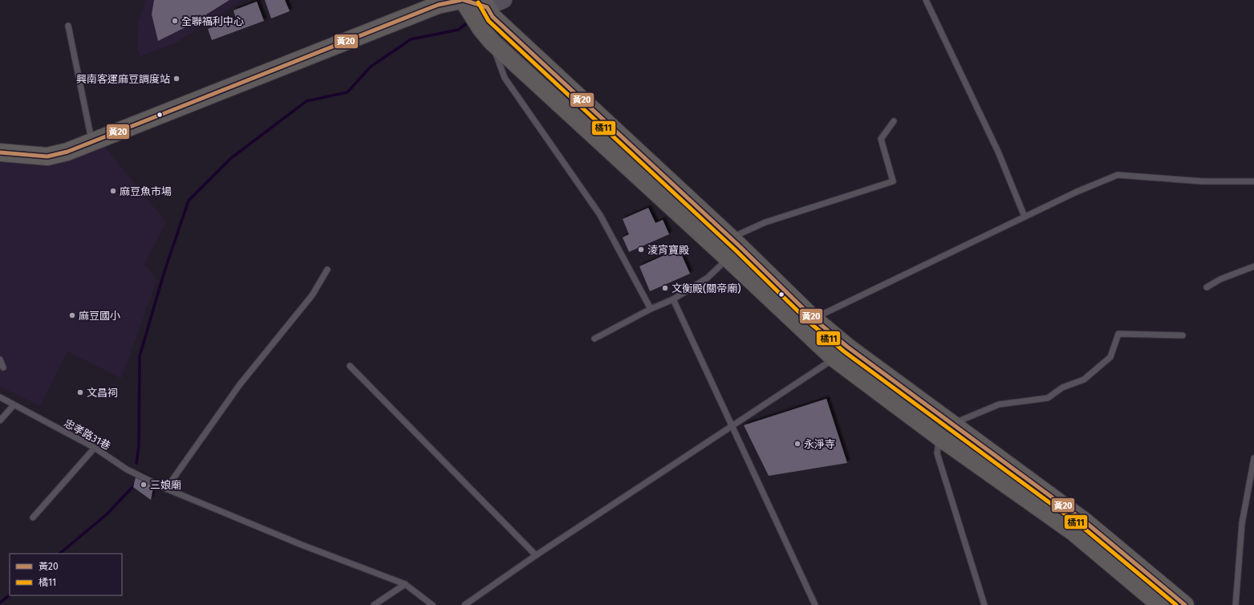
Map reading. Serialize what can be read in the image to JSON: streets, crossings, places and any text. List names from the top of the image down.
{
  "streets": {
    "lane": ["忠孝路31巷"]
  },
  "places": [
    "全聯福利中心",
    "興南客運麻豆調度站",
    "麻豆魚市場",
    "淩宵寶殿",
    "文衡殿(關帝廟)",
    "麻豆國小",
    "文昌祠",
    "永淨寺",
    "三娘廟"
  ],
  "lines": ["transit line 黃20", "transit line 橘11"],
  "legend": ["黃20", "橘11"]
}
